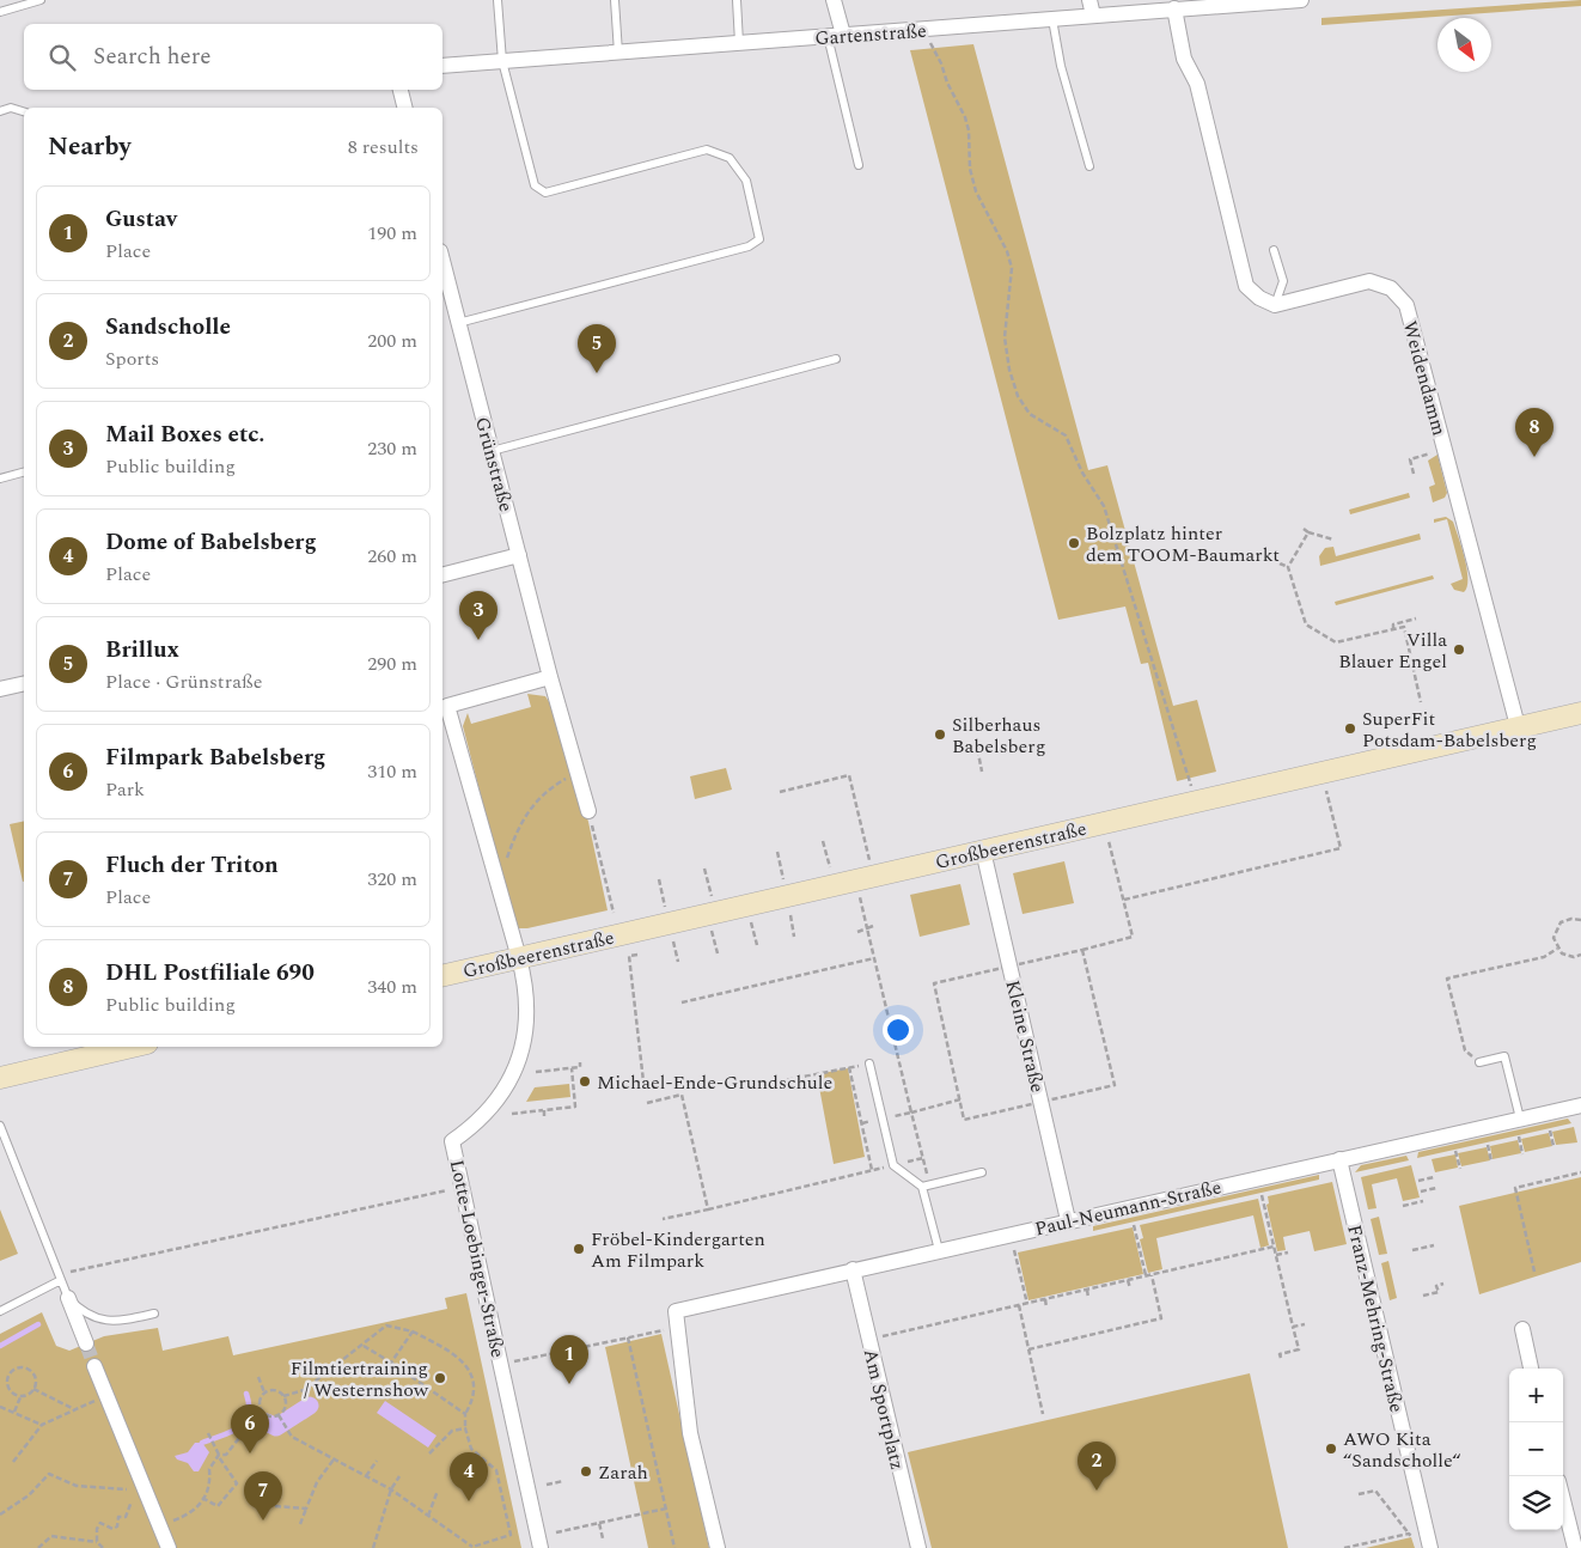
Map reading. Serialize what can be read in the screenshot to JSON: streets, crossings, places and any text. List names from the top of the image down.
{
  "streets": {
    "street": [
      "Gartenstraße",
      "Weidendamm",
      "Grünstraße",
      "Großbeerenstraße",
      "Kleine Straße",
      "Paul-Neumann-Straße",
      "Lotte-Loebinger-Straße",
      "Franz-Mehring-Straße",
      "Am Sportplatz"
    ]
  },
  "crossings": [
    ["Weidendamm", "Großbeerenstraße"],
    ["Großbeerenstraße", "Kleine Straße"],
    ["Großbeerenstraße", "Lotte-Loebinger-Straße"],
    ["Kleine Straße", "Paul-Neumann-Straße"],
    ["Paul-Neumann-Straße", "Franz-Mehring-Straße"],
    ["Paul-Neumann-Straße", "Am Sportplatz"]
  ],
  "places": [
    "Bolzplatz hinter dem TOOM-Baumarkt",
    "Villa Blauer Engel",
    "SuperFit Potsdam-Babelsberg",
    "Silberhaus Babelsberg",
    "Michael-Ende-Grundschule",
    "Fröbel-Kindergarten Am Filmpark",
    "Filmtiertraining / Westernshow",
    "AWO Kita “Sandscholle“",
    "Zarah"
  ],
  "north": "bottom right",
  "page": {
    "search": "Search here",
    "heading": ["Nearby", "8 results"],
    "list": [
      {
        "mark": "1",
        "name": "Gustav",
        "note": "Place",
        "value": "190 m"
      },
      {
        "mark": "2",
        "name": "Sandscholle",
        "note": "Sports",
        "value": "200 m"
      },
      {
        "mark": "3",
        "name": "Mail Boxes etc.",
        "note": "Public building",
        "value": "230 m"
      },
      {
        "mark": "4",
        "name": "Dome of Babelsberg",
        "note": "Place",
        "value": "260 m"
      },
      {
        "mark": "5",
        "name": "Brillux",
        "note": "Place · Grünstraße",
        "value": "290 m"
      },
      {
        "mark": "6",
        "name": "Filmpark Babelsberg",
        "note": "Park",
        "value": "310 m"
      },
      {
        "mark": "7",
        "name": "Fluch der Triton",
        "note": "Place",
        "value": "320 m"
      },
      {
        "mark": "8",
        "name": "DHL Postfiliale 690",
        "note": "Public building",
        "value": "340 m"
      }
    ],
    "pins": [
      "5",
      "8",
      "3",
      "1",
      "6",
      "2",
      "4",
      "7"
    ],
    "map_buttons": ["+", "−"]
  }
}
